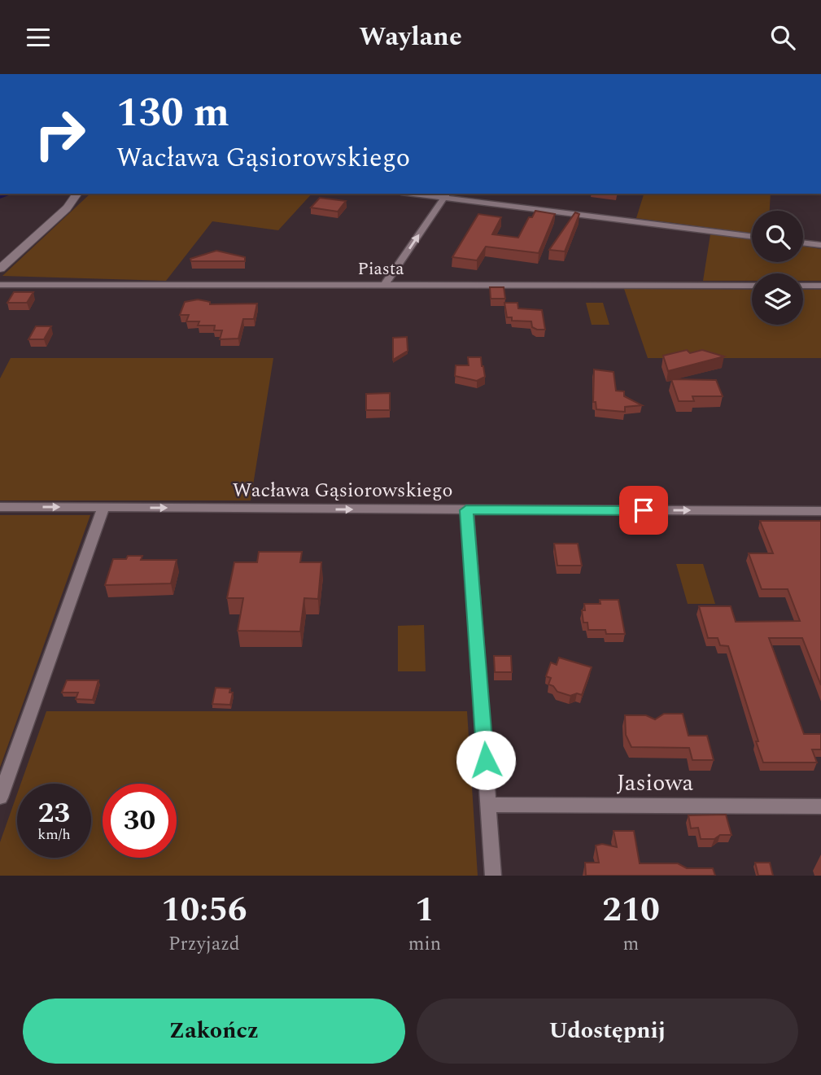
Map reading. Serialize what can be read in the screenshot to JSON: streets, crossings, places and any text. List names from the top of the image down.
{
  "streets": {
    "street": ["Piasta", "Wacława Gąsiorowskiego", "Jasiowa"]
  },
  "one_way": ["Wacława Gąsiorowskiego"],
  "page": {
    "header": "Waylane",
    "turn": ["130 m", "Wacława Gąsiorowskiego"],
    "speed": "23 km/h",
    "limit": "30",
    "eta": [
      "10:56",
      "Przyjazd",
      "1",
      "min",
      "210",
      "m"
    ],
    "buttons": ["Zakończ", "Udostępnij"]
  }
}
